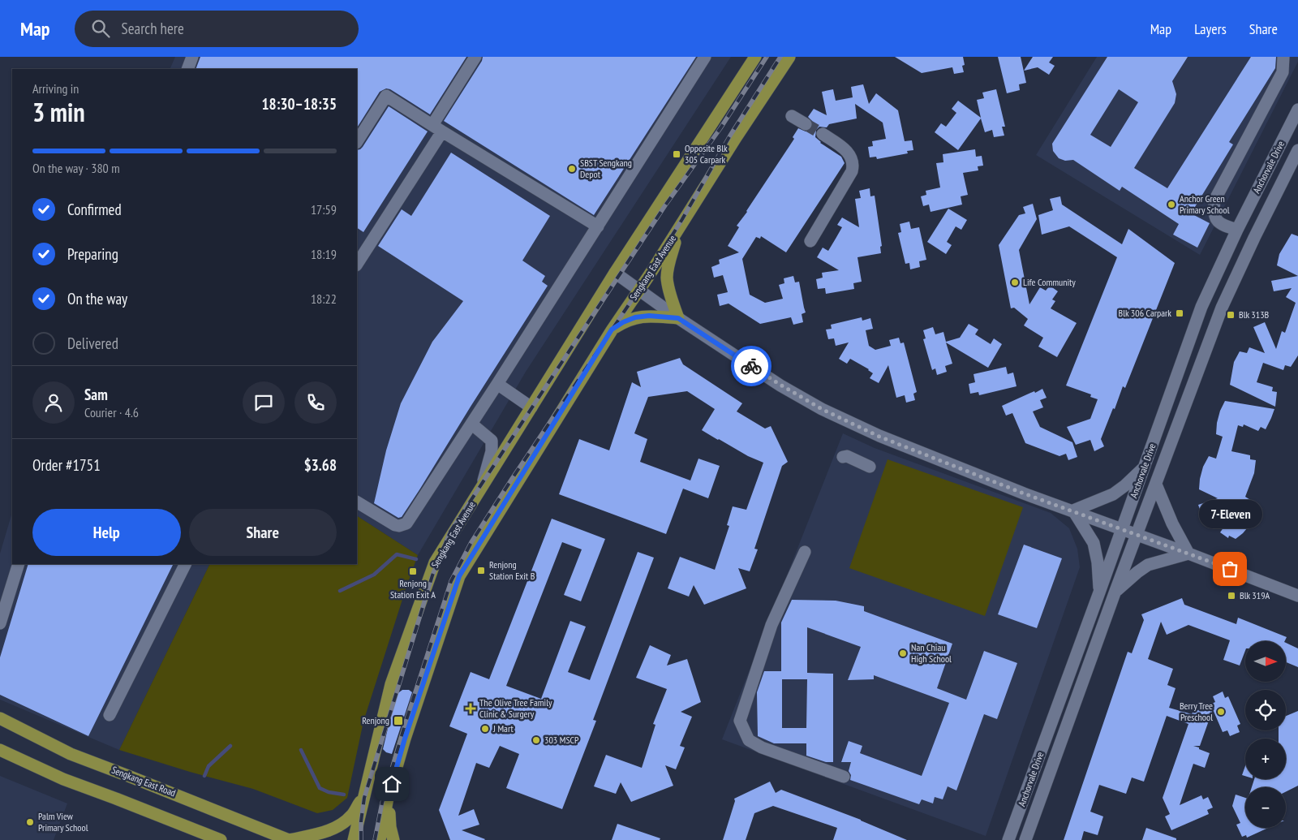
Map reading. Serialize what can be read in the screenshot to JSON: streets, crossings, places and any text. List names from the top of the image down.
{
  "streets": {
    "main road": ["Sengkang East Avenue", "Sengkang East Road"],
    "street": ["Anchorvale Drive"]
  },
  "places": {
    "transit": [
      "Opposite Blk 305 Carpark",
      "Blk 306 Carpark",
      "Blk 313B",
      "Renjong Station Exit B",
      "Renjong Station Exit A",
      "Blk 319A",
      "Renjong"
    ],
    "other": [
      "SBST Sengkang Depot",
      "Anchor Green Primary School",
      "Life Community",
      "7-Eleven",
      "Nan Chiau High School",
      "Berry Tree Preschool",
      "J Mart",
      "303 MSCP",
      "Palm View Primary School"
    ],
    "health": ["The Olive Tree Family Clinic & Surgery"]
  },
  "north": "right",
  "page": {
    "header": "Map",
    "search": "Search here",
    "nav": ["Map", "Layers", "Share"],
    "heading": ["3 min", "Arriving in", "18:30–18:35"],
    "panel": [
      "Sam",
      "Courier · 4.6",
      "Order #1751",
      "$3.68"
    ],
    "bar": "On the way · 380 m",
    "list": [
      ["Confirmed", "17:59"],
      ["Preparing", "18:19"],
      ["On the way", "18:22"],
      "Delivered"
    ],
    "bubble": "7-Eleven",
    "buttons": ["Help", "Share"],
    "map_buttons": ["+", "−"]
  }
}
